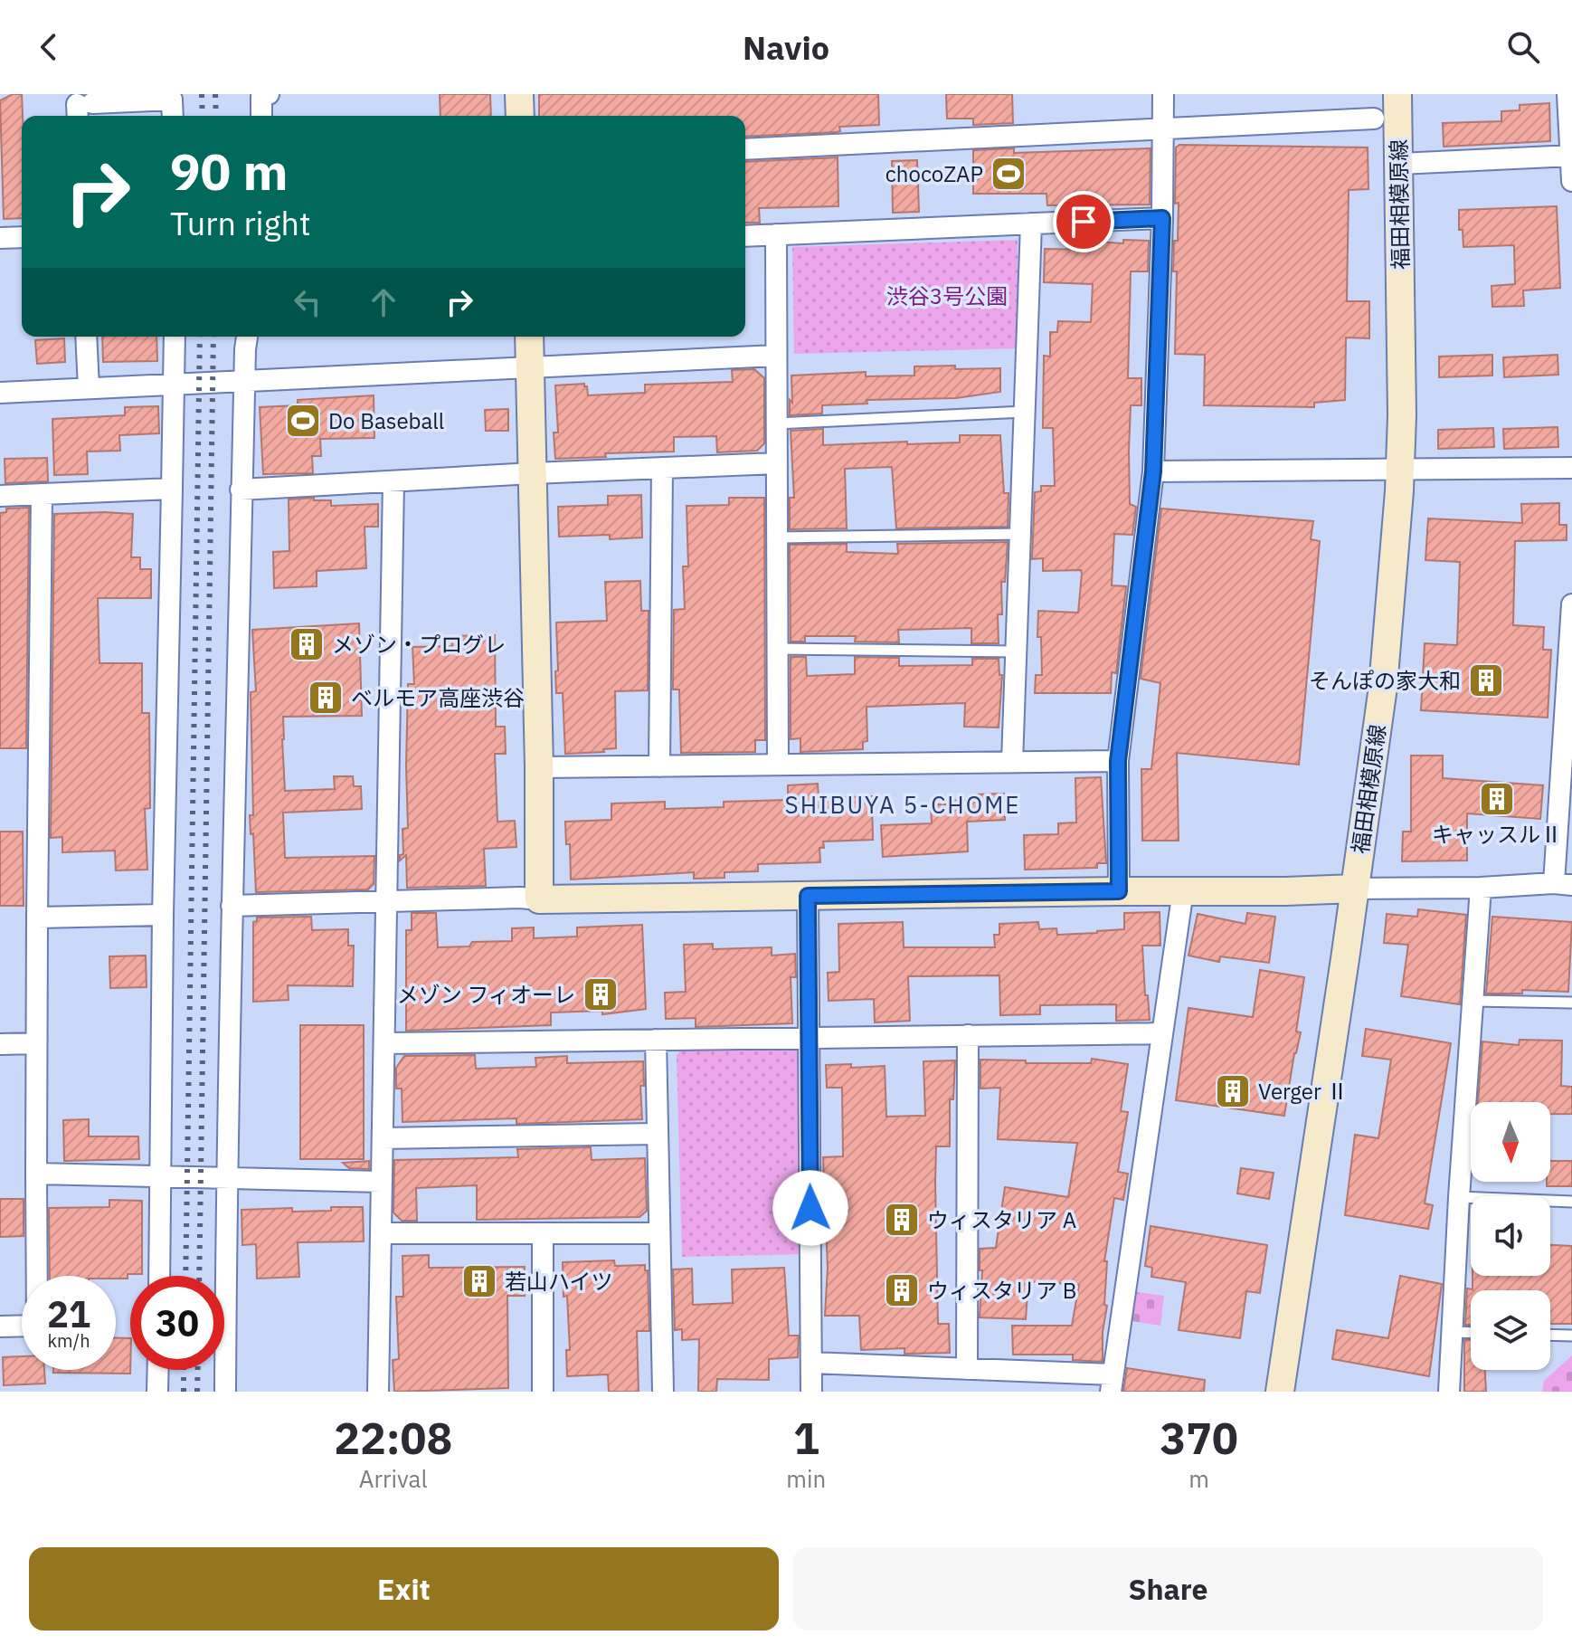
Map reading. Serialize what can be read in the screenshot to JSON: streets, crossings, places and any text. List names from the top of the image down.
{
  "streets": {
    "street": ["福田相模原線"]
  },
  "districts": ["SHIBUYA 5-CHOME"],
  "parks": ["渋谷3号公園"],
  "places": {
    "sports": ["chocoZAP", "Do Baseball"],
    "building": [
      "メゾン・プログレ",
      "そんぽの家大和",
      "ベルモア高座渋谷",
      "キャッスルⅡ",
      "メゾン フィオーレ",
      "Verger Ⅱ",
      "ウィスタリア A",
      "若山ハイツ",
      "ウィスタリア B"
    ]
  },
  "north": "bottom",
  "page": {
    "header": "Navio",
    "turn": ["90 m", "Turn right"],
    "speed": "21 km/h",
    "limit": "30",
    "eta": [
      "22:08",
      "Arrival",
      "1",
      "min",
      "370",
      "m"
    ],
    "buttons": ["Exit", "Share"]
  }
}
